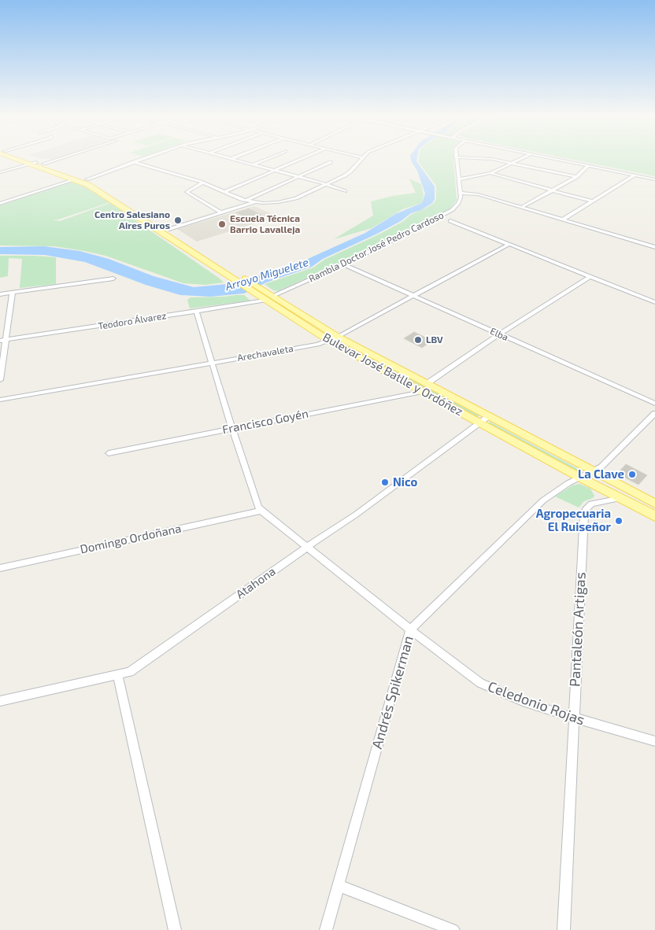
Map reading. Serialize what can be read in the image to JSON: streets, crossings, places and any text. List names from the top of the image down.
{
  "streets": {
    "main road": ["Bulevar José Batlle y Ordóñez"],
    "street": [
      "Rambla Doctor José Pedro Cardoso",
      "Teodoro Álvarez",
      "Elba",
      "Arechavaleta",
      "Francisco Goyén",
      "Domingo Ordoñana",
      "Atahona",
      "Pantaleón Artigas",
      "Andrés Spikerman",
      "Celedonio Rojas"
    ]
  },
  "crossings": [
    ["Rambla Doctor José Pedro Cardoso", "Teodoro Álvarez"],
    ["Rambla Doctor José Pedro Cardoso", "Elba"],
    ["Rambla Doctor José Pedro Cardoso", "Bulevar José Batlle y Ordóñez"],
    ["Teodoro Álvarez", "Bulevar José Batlle y Ordóñez"],
    ["Elba", "Arechavaleta"],
    ["Arechavaleta", "Bulevar José Batlle y Ordóñez"],
    ["Bulevar José Batlle y Ordóñez", "Francisco Goyén"],
    ["Bulevar José Batlle y Ordóñez", "Atahona"],
    ["Bulevar José Batlle y Ordóñez", "Pantaleón Artigas"],
    ["Bulevar José Batlle y Ordóñez", "Andrés Spikerman"],
    ["Domingo Ordoñana", "Celedonio Rojas"],
    ["Atahona", "Celedonio Rojas"],
    ["Pantaleón Artigas", "Celedonio Rojas"],
    ["Andrés Spikerman", "Celedonio Rojas"]
  ],
  "water": ["Arroyo Miguelete"],
  "places": [
    "Centro Salesiano Aires Puros",
    "Escuela Técnica Barrio Lavalleja",
    "LBV",
    "La Clave",
    "Nico",
    "Agropecuaria El Ruiseñor"
  ]
}
